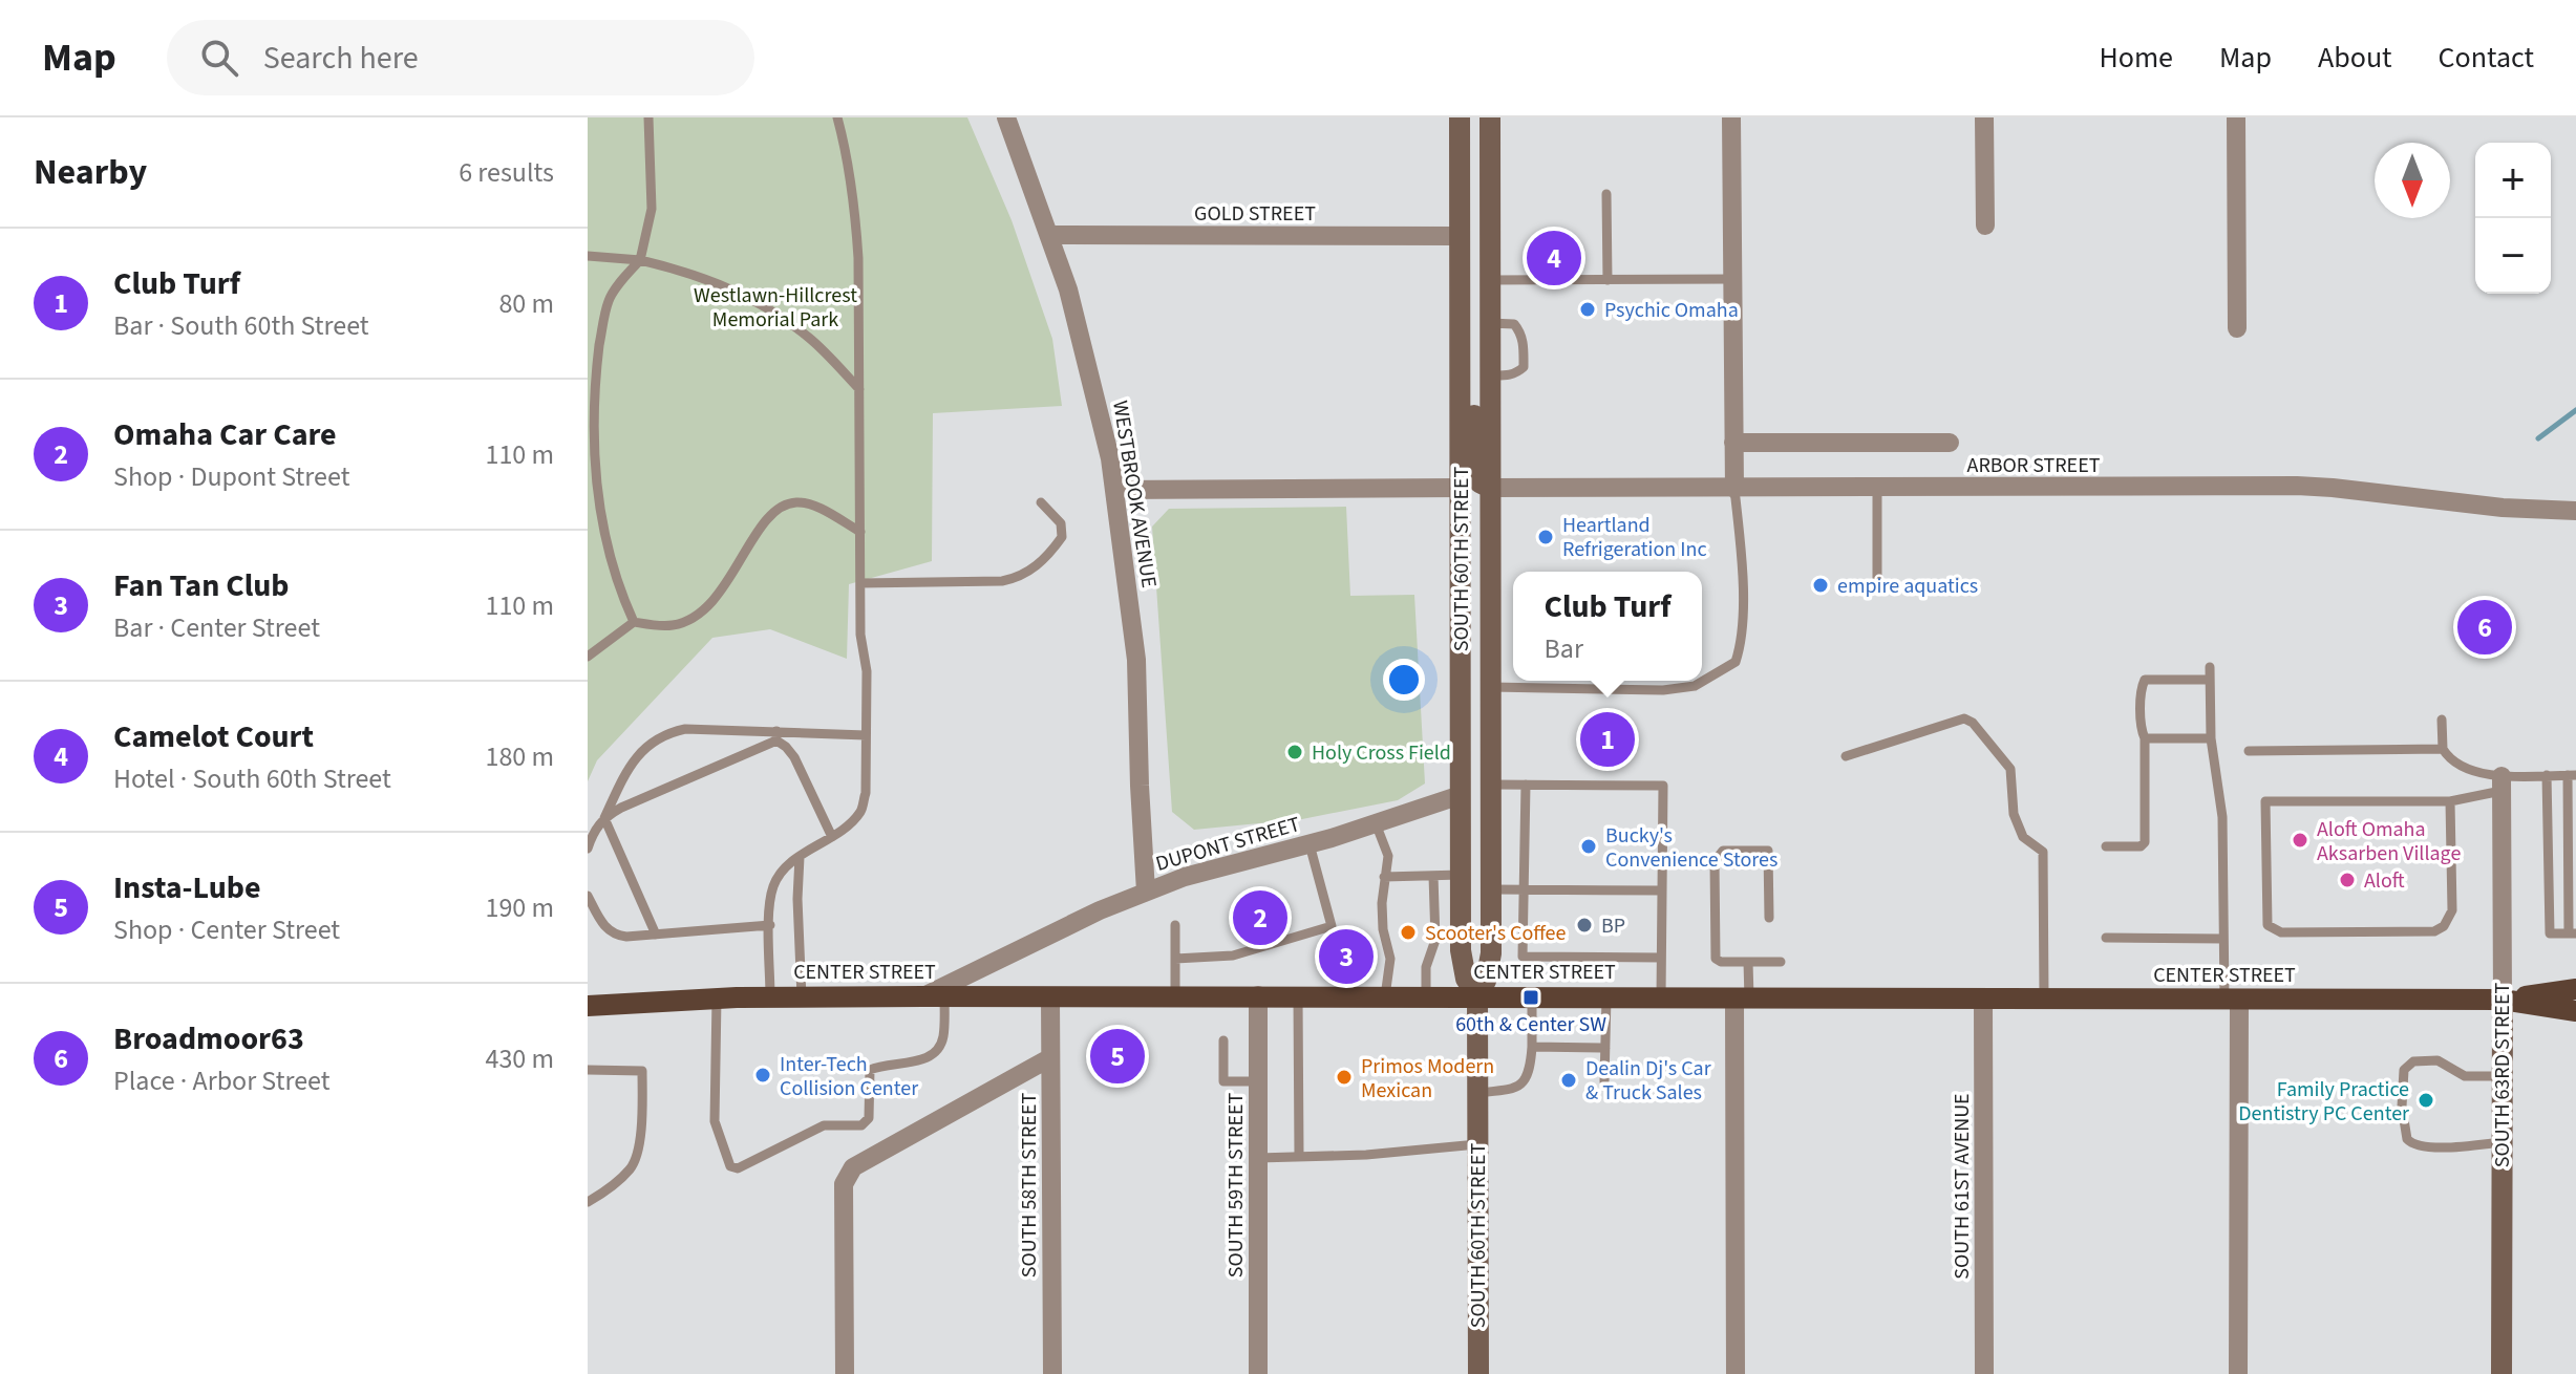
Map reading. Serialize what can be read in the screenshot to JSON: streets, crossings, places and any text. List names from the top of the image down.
{
  "streets": {
    "main road": ["SOUTH 60TH STREET", "CENTER STREET", "SOUTH 63RD STREET"],
    "street": [
      "GOLD STREET",
      "ARBOR STREET",
      "WESTBROOK AVENUE",
      "DUPONT STREET",
      "SOUTH 58TH STREET",
      "SOUTH 59TH STREET",
      "SOUTH 61ST AVENUE"
    ]
  },
  "crossings": [
    ["GOLD STREET", "WESTBROOK AVENUE"],
    ["GOLD STREET", "SOUTH 60TH STREET"],
    ["ARBOR STREET", "SOUTH 60TH STREET"],
    ["WESTBROOK AVENUE", "DUPONT STREET"],
    ["SOUTH 60TH STREET", "DUPONT STREET"],
    ["SOUTH 60TH STREET", "CENTER STREET"],
    ["DUPONT STREET", "CENTER STREET"],
    ["CENTER STREET", "SOUTH 63RD STREET"],
    ["CENTER STREET", "SOUTH 58TH STREET"],
    ["CENTER STREET", "SOUTH 59TH STREET"],
    ["CENTER STREET", "SOUTH 61ST AVENUE"]
  ],
  "parks": ["Westlawn-Hillcrest Memorial Park"],
  "places": {
    "other": [
      "Psychic Omaha",
      "Heartland Refrigeration Inc",
      "empire aquatics",
      "Holy Cross Field",
      "Aloft Omaha Aksarben Village",
      "Bucky's Convenience Stores",
      "Aloft",
      "BP",
      "Scooter's Coffee",
      "Inter-Tech Collision Center",
      "Primos Modern Mexican",
      "Dealin Dj's Car & Truck Sales",
      "Family Practice Dentistry PC Center"
    ],
    "transit": ["60th & Center SW"]
  },
  "north": "bottom",
  "page": {
    "header": "Map",
    "search": "Search here",
    "nav": [
      "Home",
      "Map",
      "About",
      "Contact"
    ],
    "heading": ["Nearby", "6 results"],
    "map_buttons": ["+", "−"],
    "list": [
      {
        "mark": "1",
        "name": "Club Turf",
        "note": "Bar · South 60th Street",
        "value": "80 m"
      },
      {
        "mark": "2",
        "name": "Omaha Car Care",
        "note": "Shop · Dupont Street",
        "value": "110 m"
      },
      {
        "mark": "3",
        "name": "Fan Tan Club",
        "note": "Bar · Center Street",
        "value": "110 m"
      },
      {
        "mark": "4",
        "name": "Camelot Court",
        "note": "Hotel · South 60th Street",
        "value": "180 m"
      },
      {
        "mark": "5",
        "name": "Insta-Lube",
        "note": "Shop · Center Street",
        "value": "190 m"
      },
      {
        "mark": "6",
        "name": "Broadmoor63",
        "note": "Place · Arbor Street",
        "value": "430 m"
      }
    ],
    "pins": [
      "4",
      "6",
      "1",
      "2",
      "3",
      "5"
    ],
    "popup": ["Club Turf", "Bar"]
  }
}
